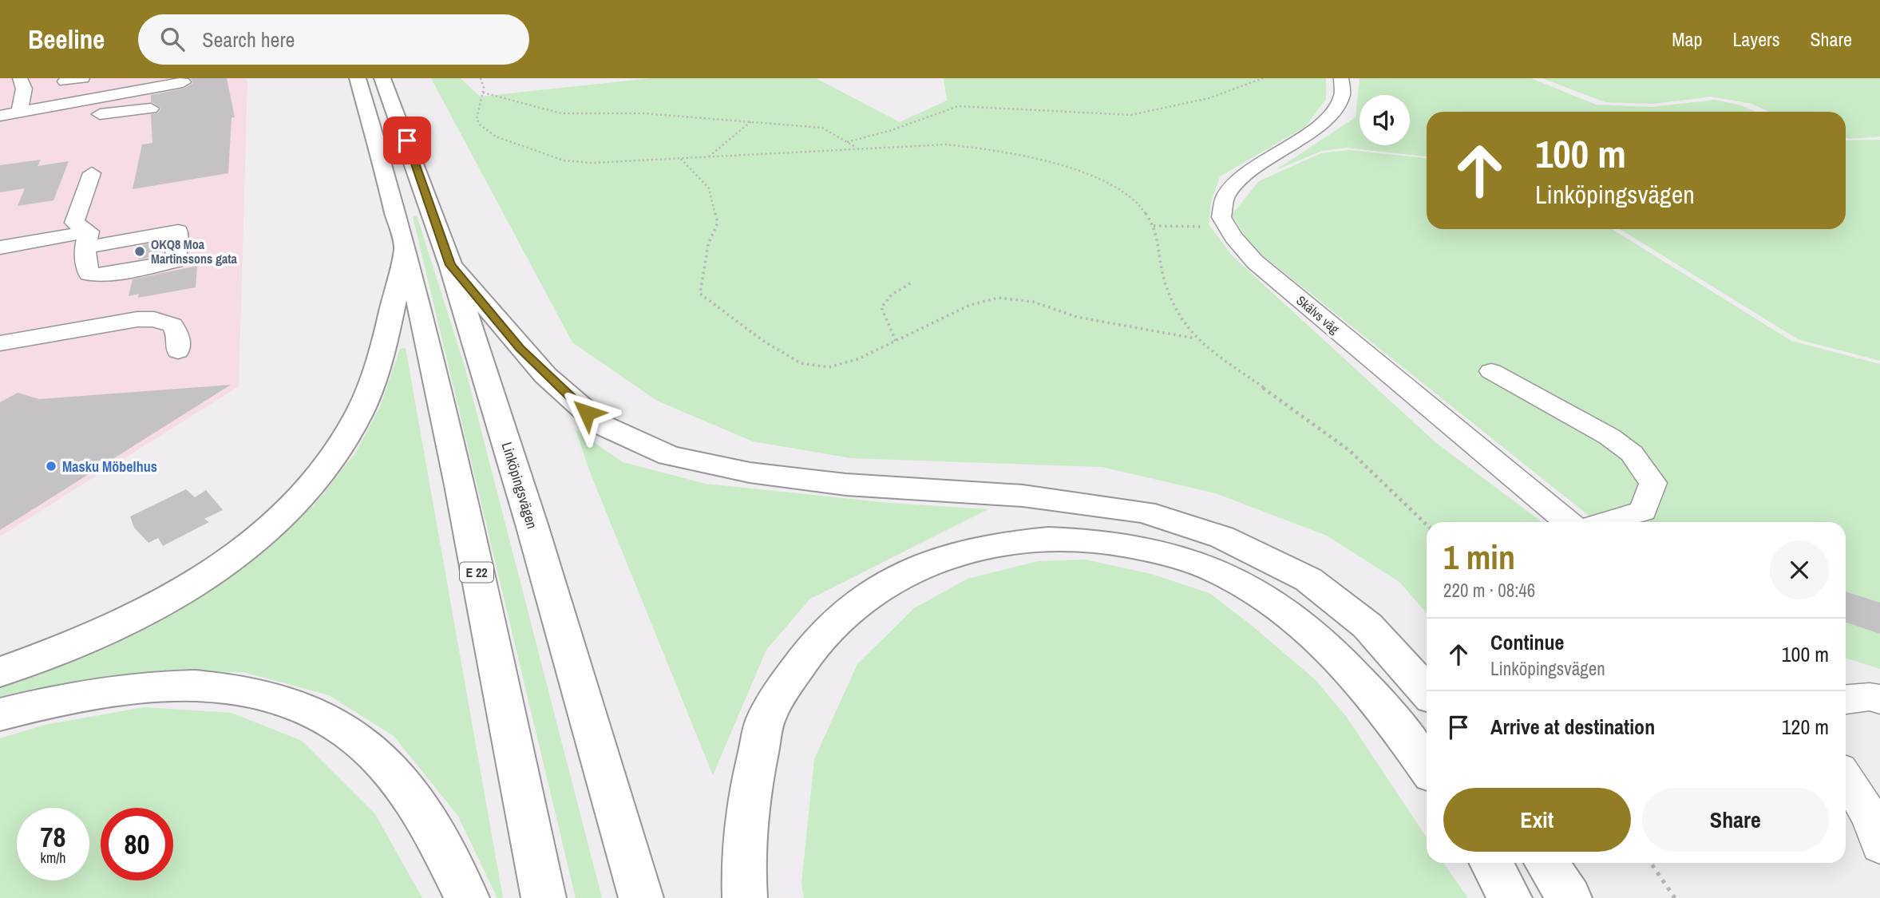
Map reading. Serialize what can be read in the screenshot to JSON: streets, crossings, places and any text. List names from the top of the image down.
{
  "streets": {
    "highway": ["Linköpingsvägen", "E 22"],
    "street": ["Skälvs väg"]
  },
  "places": ["OKQ8 Moa Martinssons gata", "Masku Möbelhus"],
  "page": {
    "header": "Beeline",
    "search": "Search here",
    "nav": ["Map", "Layers", "Share"],
    "turn": ["100 m", "Linköpingsvägen"],
    "heading": ["1 min", "220 m · 08:46"],
    "list": [
      {
        "name": "Continue",
        "note": "Linköpingsvägen",
        "value": "100 m"
      },
      {
        "name": "Arrive at destination",
        "value": "120 m"
      }
    ],
    "buttons": ["Exit", "Share"],
    "speed": "78 km/h",
    "limit": "80"
  }
}
